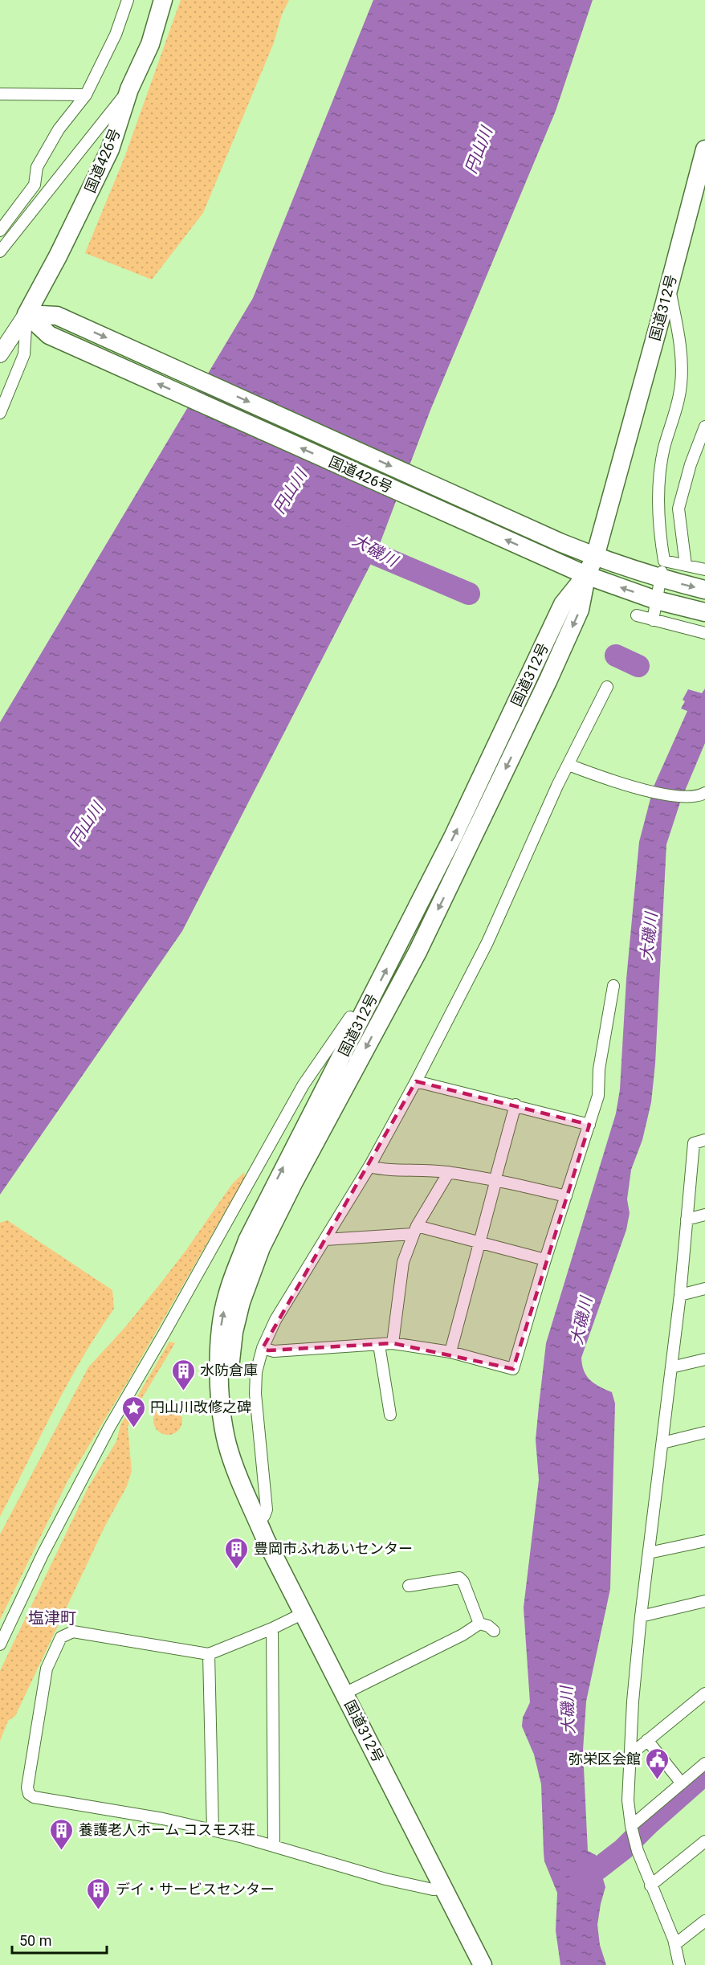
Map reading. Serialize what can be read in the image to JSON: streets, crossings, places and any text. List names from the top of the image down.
{
  "streets": {
    "highway": ["国道426号", "国道312号"]
  },
  "crossings": [
    ["国道426号", "国道312号"]
  ],
  "districts": ["塩津町"],
  "water": ["円山川", "大磯川"],
  "places": {
    "building": [
      "水防倉庫",
      "豊岡市ふれあいセンター",
      "養護老人ホーム コスモス荘",
      "デイ・サービスセンター"
    ],
    "place": ["円山川改修之碑"],
    "public building": ["弥栄区会館"]
  },
  "scale_bar": "50 m"
}
